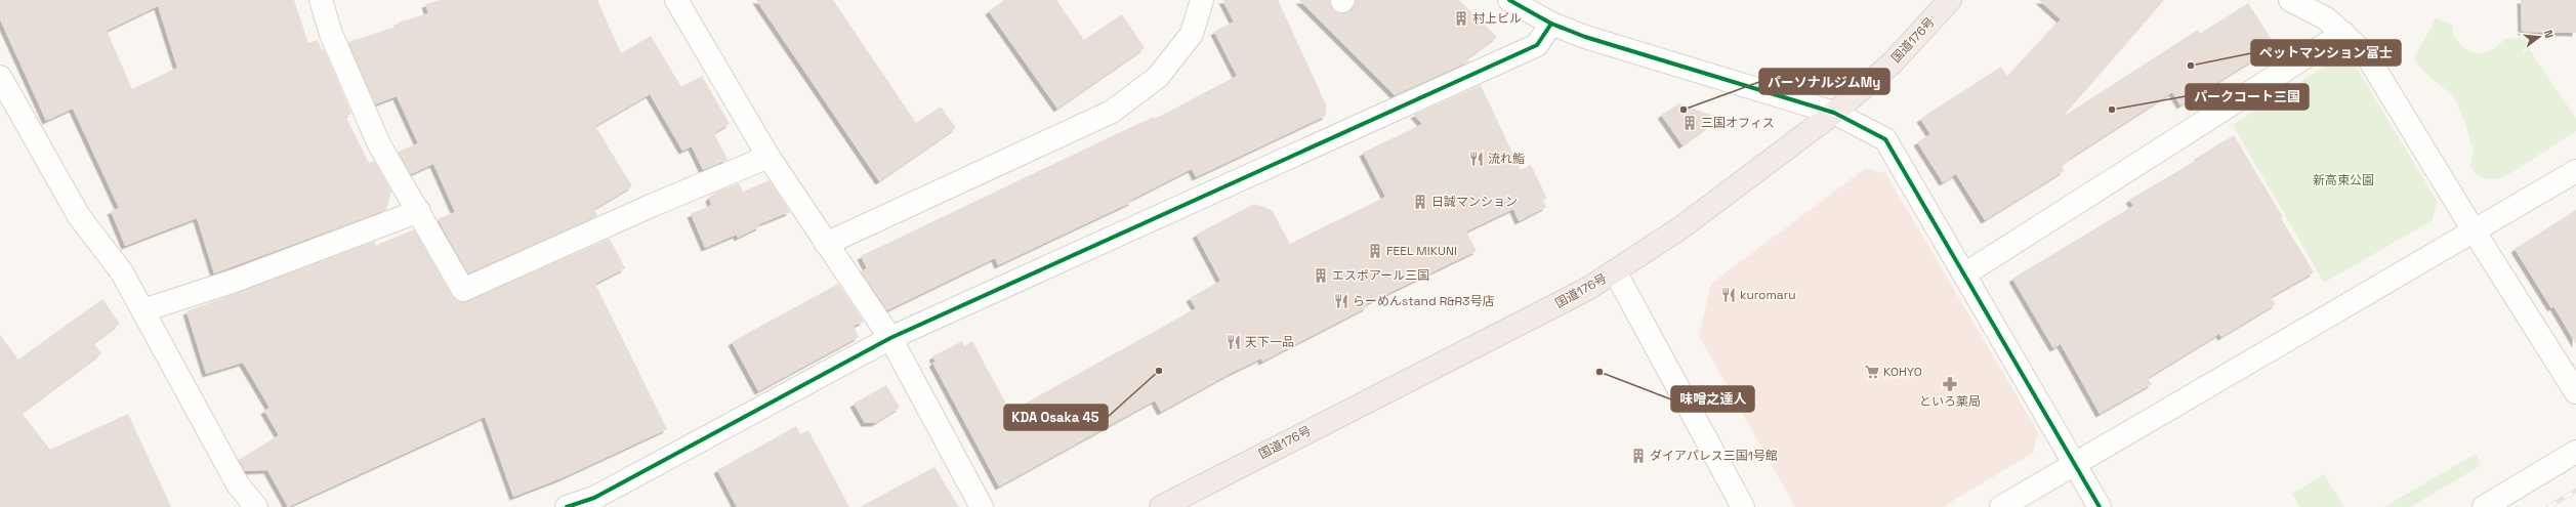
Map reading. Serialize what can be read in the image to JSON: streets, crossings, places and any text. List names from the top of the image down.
{
  "streets": {
    "highway": ["国道176号"]
  },
  "parks": ["新高東公園"],
  "places": {
    "building": [
      "村上ビル",
      "三国オフィス",
      "日誠マンション",
      "FEEL MIKUNI",
      "エスポアール三国",
      "ダイアパレス三国1号館"
    ],
    "other": [
      "ペットマンション富士",
      "パーソナルジムMy",
      "パークコート三国",
      "KDA Osaka 45",
      "味噌之達人"
    ],
    "restaurant": [
      "流れ鮨",
      "kuromaru",
      "らーめんstand R&R3号店",
      "天下一品"
    ],
    "supermarket": ["KOHYO"],
    "pharmacy": ["といろ薬局"]
  },
  "north": "right"
}
